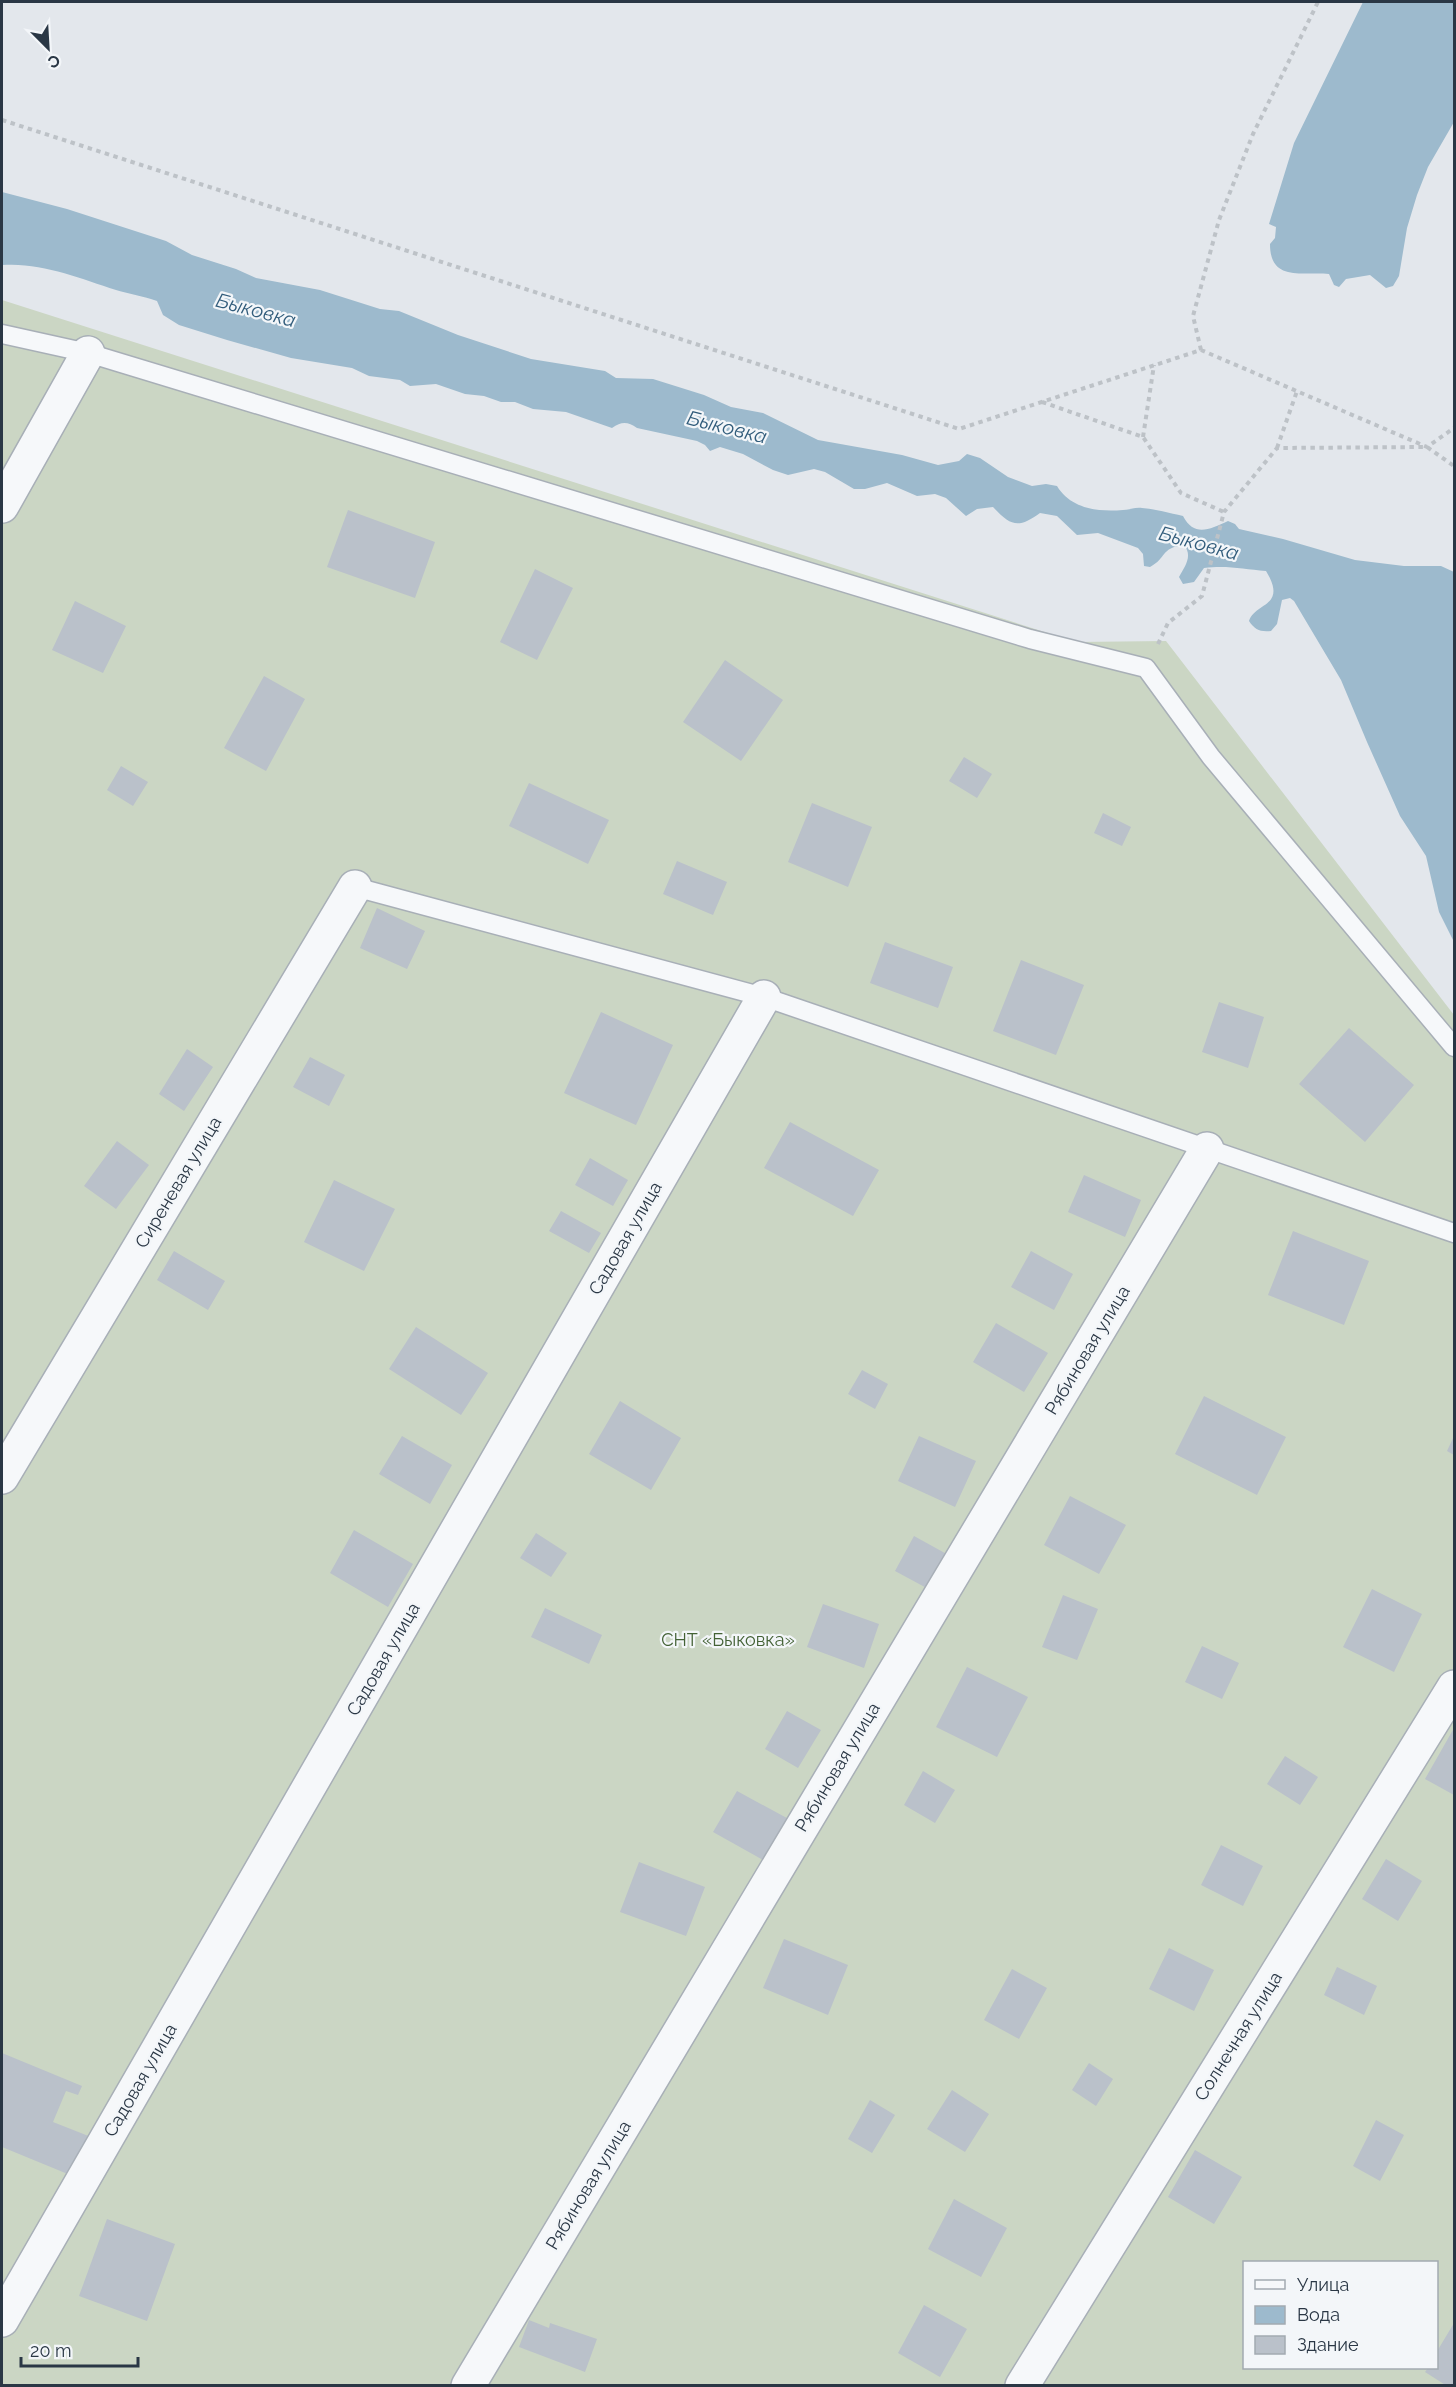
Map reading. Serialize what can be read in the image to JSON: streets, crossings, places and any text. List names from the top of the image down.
{
  "streets": {
    "street": [
      "Сиреневая улица",
      "Садовая улица",
      "Рябиновая улица",
      "Солнечная улица"
    ]
  },
  "water": ["Быковка"],
  "parks": ["СНТ «Быковка»"],
  "legend": ["Улица", "Вода", "Здание"],
  "scale_bar": "20 m",
  "north": "bottom right"
}
